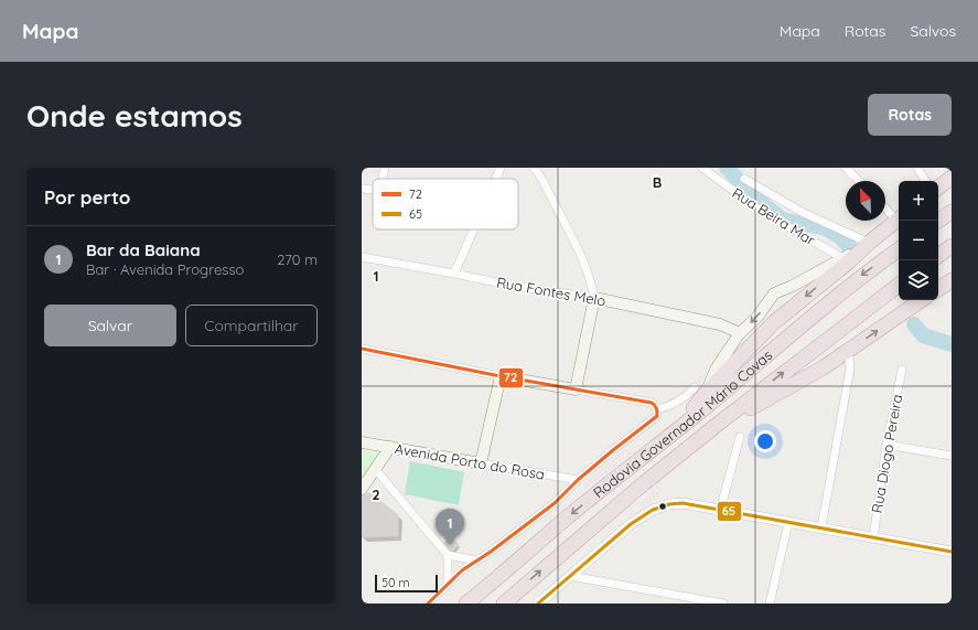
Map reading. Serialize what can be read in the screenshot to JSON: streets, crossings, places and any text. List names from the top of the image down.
{
  "streets": {
    "highway": ["Rodovia Governador Mário Covas"],
    "main road": ["Rua Fontes Melo", "Avenida Porto do Rosa"],
    "street": ["Rua Beira Mar", "Rua Diogo Pereira"]
  },
  "lines": ["transit line 72", "transit line 65"],
  "legend": ["72", "65"],
  "scale_bar": "50 m",
  "north": "top left",
  "page": {
    "header": "Mapa",
    "nav": ["Mapa", "Rotas", "Salvos"],
    "buttons": [
      "Rotas",
      ["Salvar", "Compartilhar"]
    ],
    "title": "Onde estamos",
    "heading": "Por perto",
    "map_buttons": ["+", "−"],
    "list": [
      {
        "mark": "1",
        "name": "Bar da Baiana",
        "note": "Bar · Avenida Progresso",
        "value": "270 m"
      }
    ],
    "pins": "1",
    "scale": "50 m"
  },
  "grid": {
    "columns": ["B"],
    "rows": ["1", "2"]
  }
}
